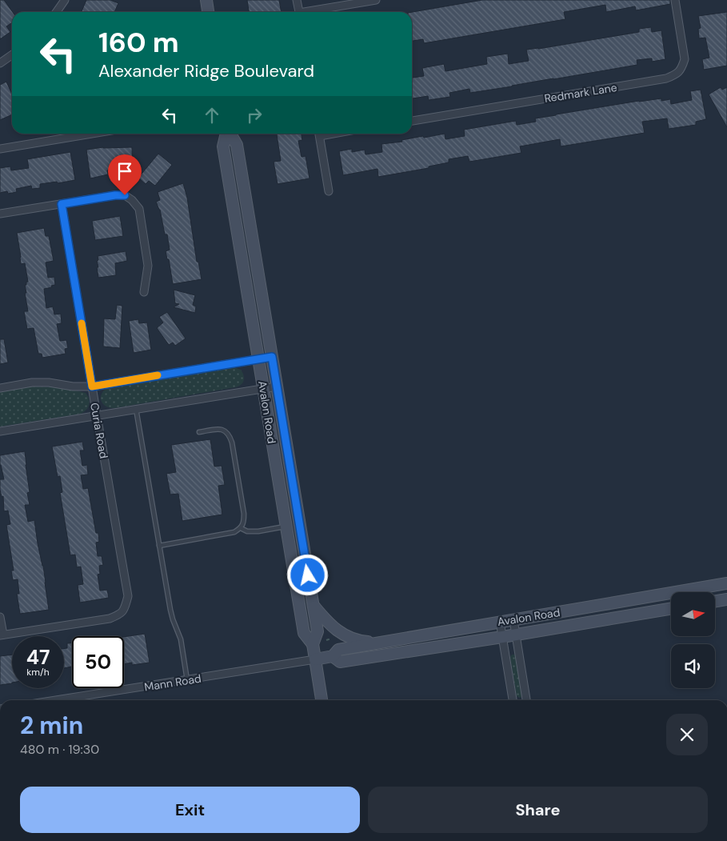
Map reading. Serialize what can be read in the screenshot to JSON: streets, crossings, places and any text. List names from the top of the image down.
{
  "streets": {
    "main road": ["Avalon Road"],
    "street": ["Redmark Lane", "Curia Road", "Mann Road"]
  },
  "crossings": [
    ["Avalon Road", "Mann Road"]
  ],
  "north": "right",
  "page": {
    "turn": ["160 m", "Alexander Ridge Boulevard"],
    "speed": "47 km/h",
    "limit": "50",
    "heading": ["2 min", "480 m · 19:30"],
    "buttons": ["Exit", "Share"]
  }
}
